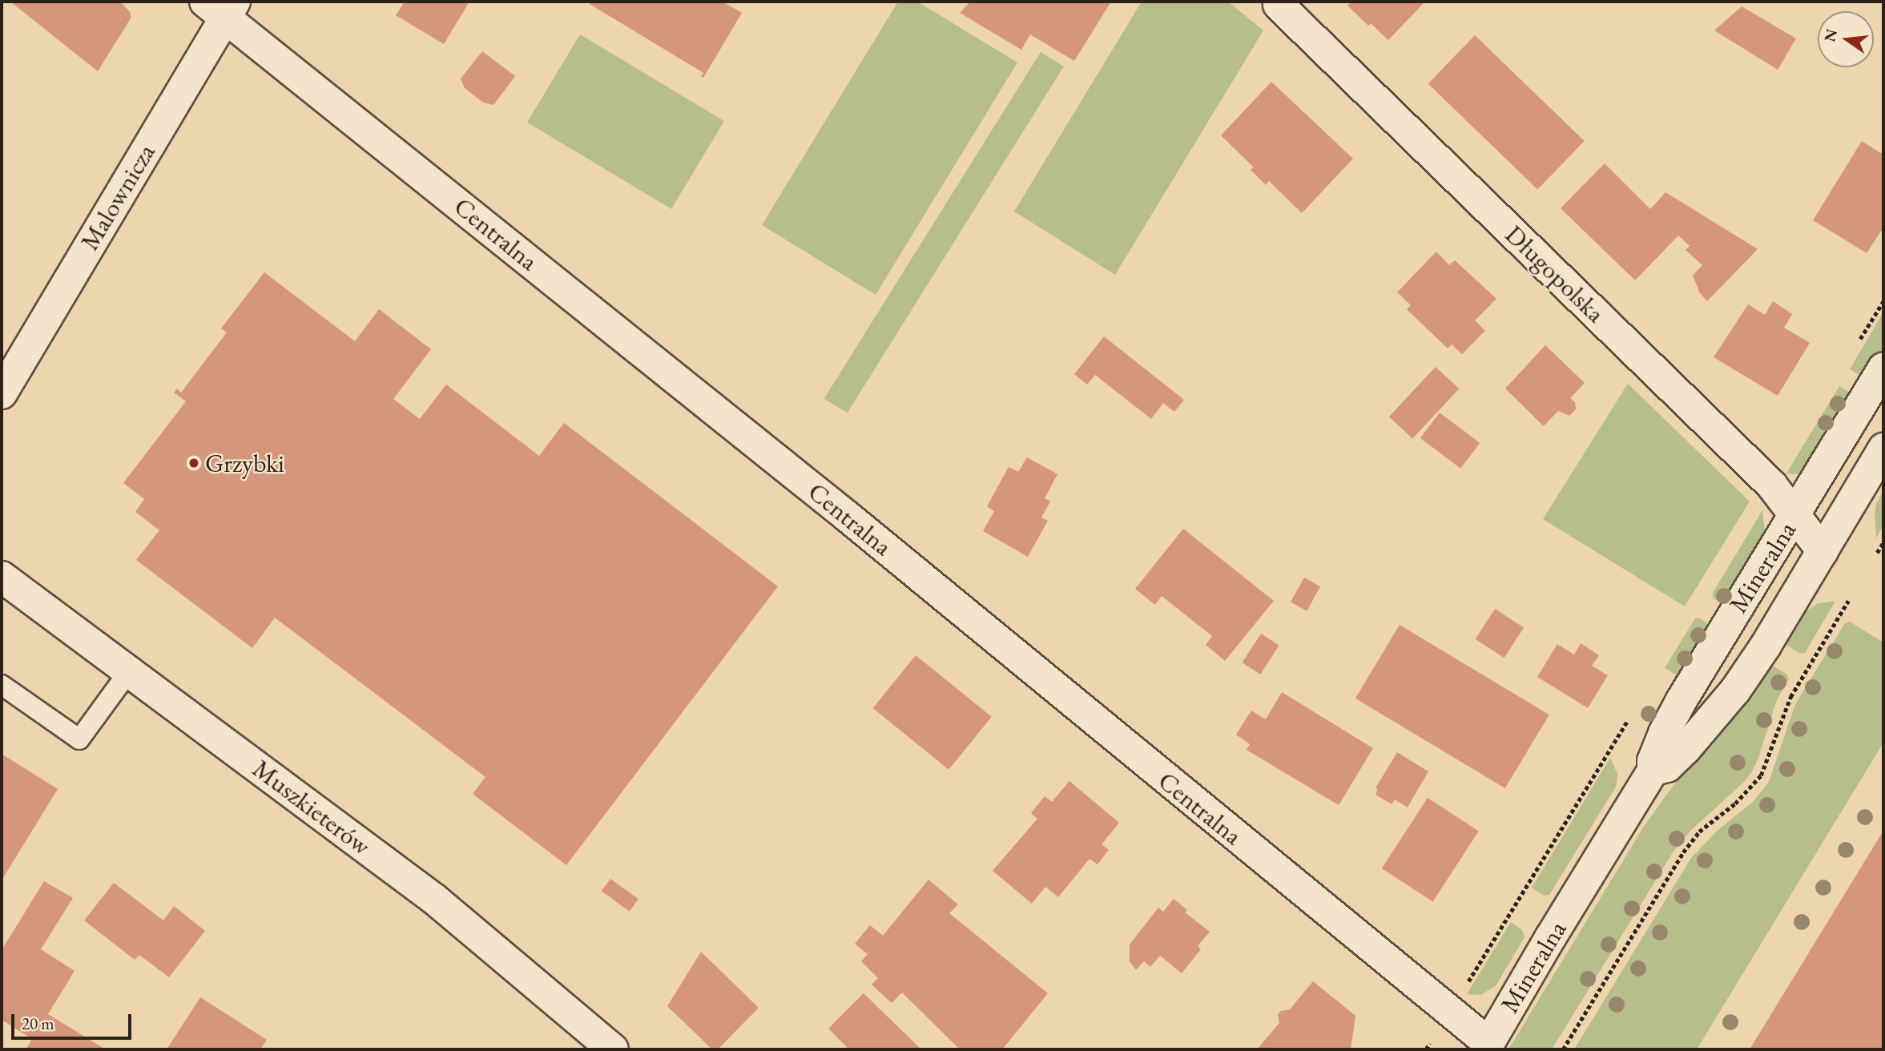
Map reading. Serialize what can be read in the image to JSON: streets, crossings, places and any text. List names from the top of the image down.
{
  "streets": {
    "street": [
      "Malownicza",
      "Centralna",
      "Długopolska",
      "Mineralna",
      "Muszkieterów"
    ]
  },
  "crossings": [
    ["Malownicza", "Centralna"],
    ["Centralna", "Mineralna"],
    ["Długopolska", "Mineralna"]
  ],
  "places": ["Grzybki"],
  "scale_bar": "20 m",
  "north": "left"
}
